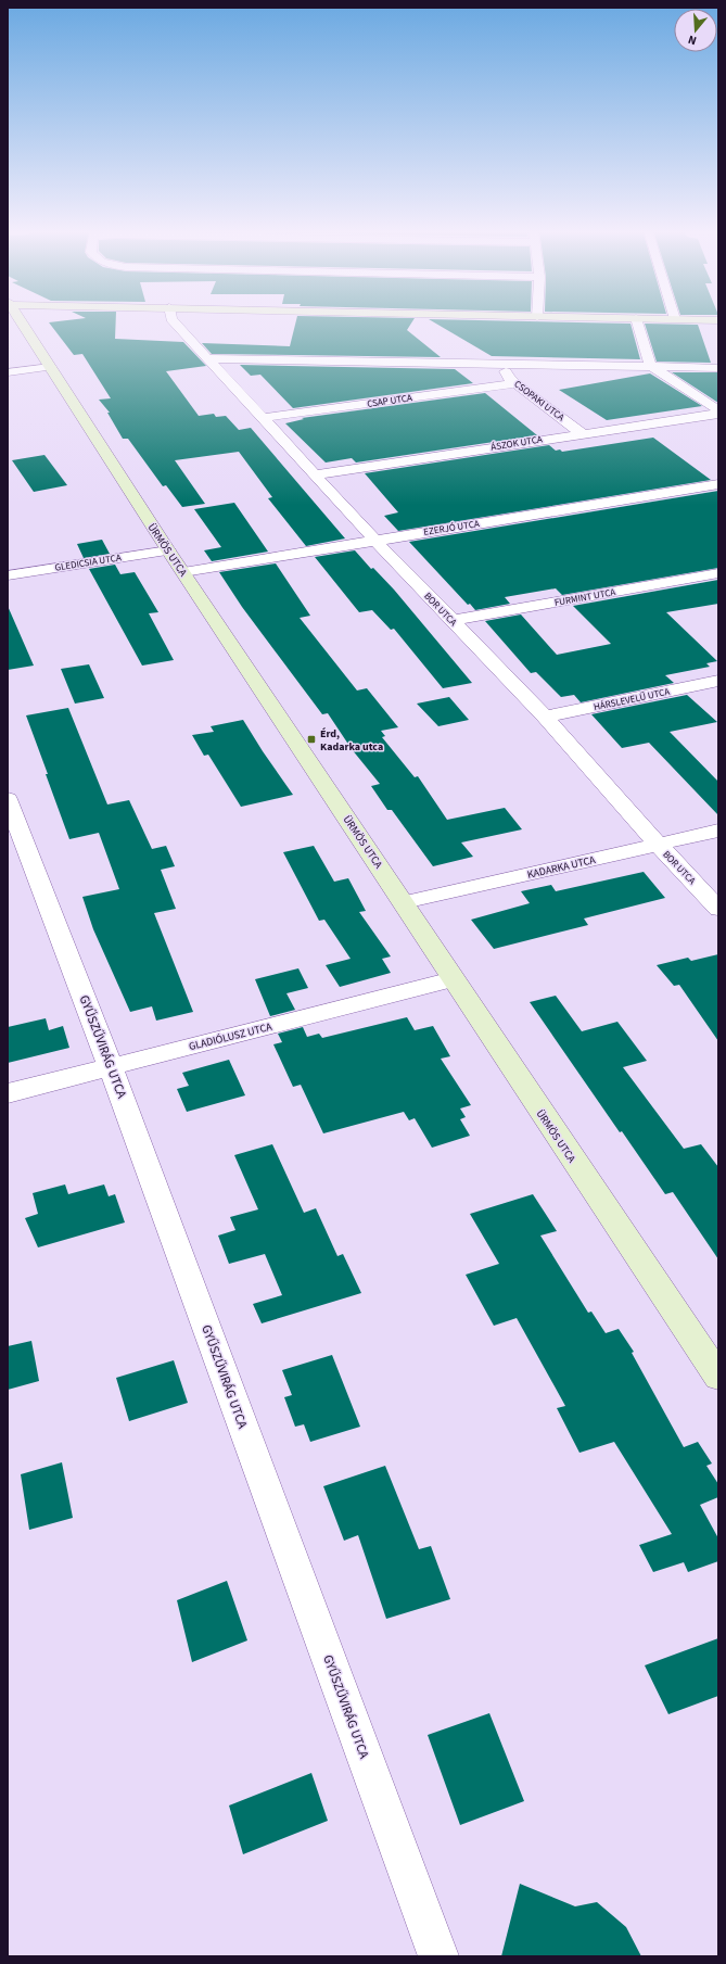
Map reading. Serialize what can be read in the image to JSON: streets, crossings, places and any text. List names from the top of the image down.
{
  "streets": {
    "street": [
      "CSAP UTCA",
      "CSOPAKI UTCA",
      "ÁSZOK UTCA",
      "EZERJÓ UTCA",
      "ÜRMÖS UTCA",
      "GLEDICSIA UTCA",
      "FURMINT UTCA",
      "BOR UTCA",
      "HÁRSLEVELŰ UTCA",
      "KADARKA UTCA",
      "GLADIÓLUSZ UTCA",
      "GYŰSZŰVIRÁG UTCA"
    ]
  },
  "crossings": [
    ["CSAP UTCA", "CSOPAKI UTCA"],
    ["CSAP UTCA", "BOR UTCA"],
    ["CSOPAKI UTCA", "ÁSZOK UTCA"],
    ["ÁSZOK UTCA", "BOR UTCA"],
    ["EZERJÓ UTCA", "ÜRMÖS UTCA"],
    ["EZERJÓ UTCA", "BOR UTCA"],
    ["ÜRMÖS UTCA", "GLEDICSIA UTCA"],
    ["ÜRMÖS UTCA", "KADARKA UTCA"],
    ["ÜRMÖS UTCA", "GLADIÓLUSZ UTCA"],
    ["FURMINT UTCA", "BOR UTCA"],
    ["BOR UTCA", "HÁRSLEVELŰ UTCA"],
    ["BOR UTCA", "KADARKA UTCA"],
    ["GLADIÓLUSZ UTCA", "GYŰSZŰVIRÁG UTCA"]
  ],
  "places": {
    "transit": ["Érd, Kadarka utca"]
  },
  "north": "bottom"
}
